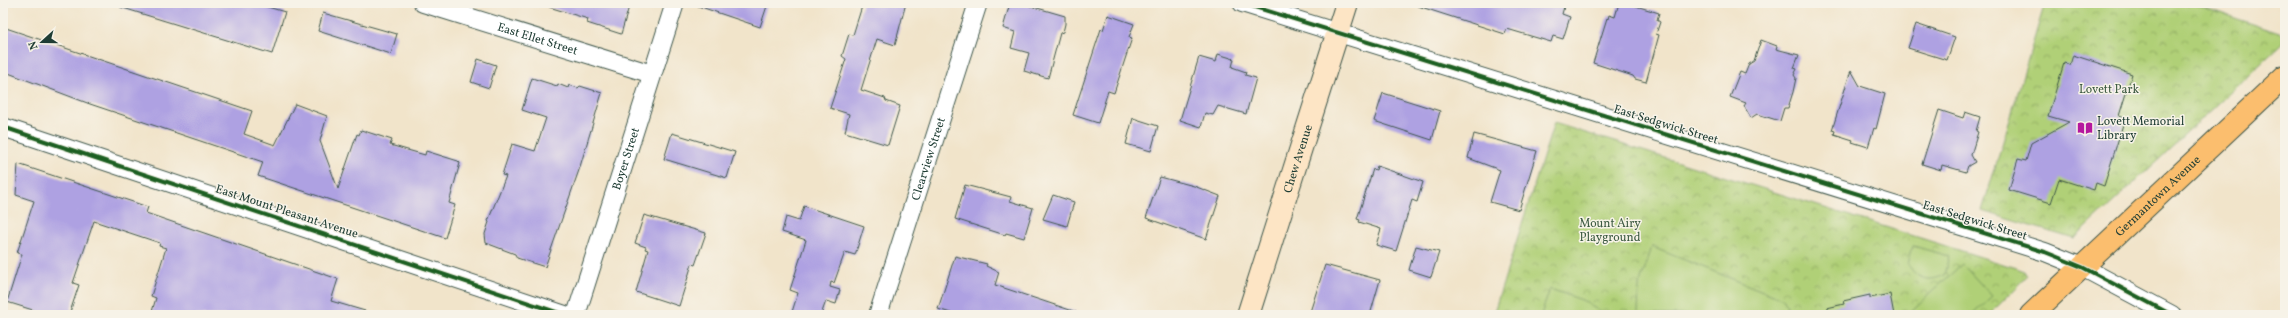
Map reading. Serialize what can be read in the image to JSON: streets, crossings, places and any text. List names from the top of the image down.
{
  "streets": {
    "main road": ["Germantown Avenue"],
    "street": [
      "East Ellet Street",
      "East Sedgwick Street",
      "Boyer Street",
      "Clearview Street",
      "Chew Avenue",
      "East Mount Pleasant Avenue"
    ]
  },
  "crossings": [
    ["East Ellet Street", "Boyer Street"],
    ["East Sedgwick Street", "Chew Avenue"],
    ["East Sedgwick Street", "Germantown Avenue"]
  ],
  "parks": ["Lovett Park", "Mount Airy Playground"],
  "places": {
    "library": ["Lovett Memorial Library"]
  },
  "north": "left"
}
